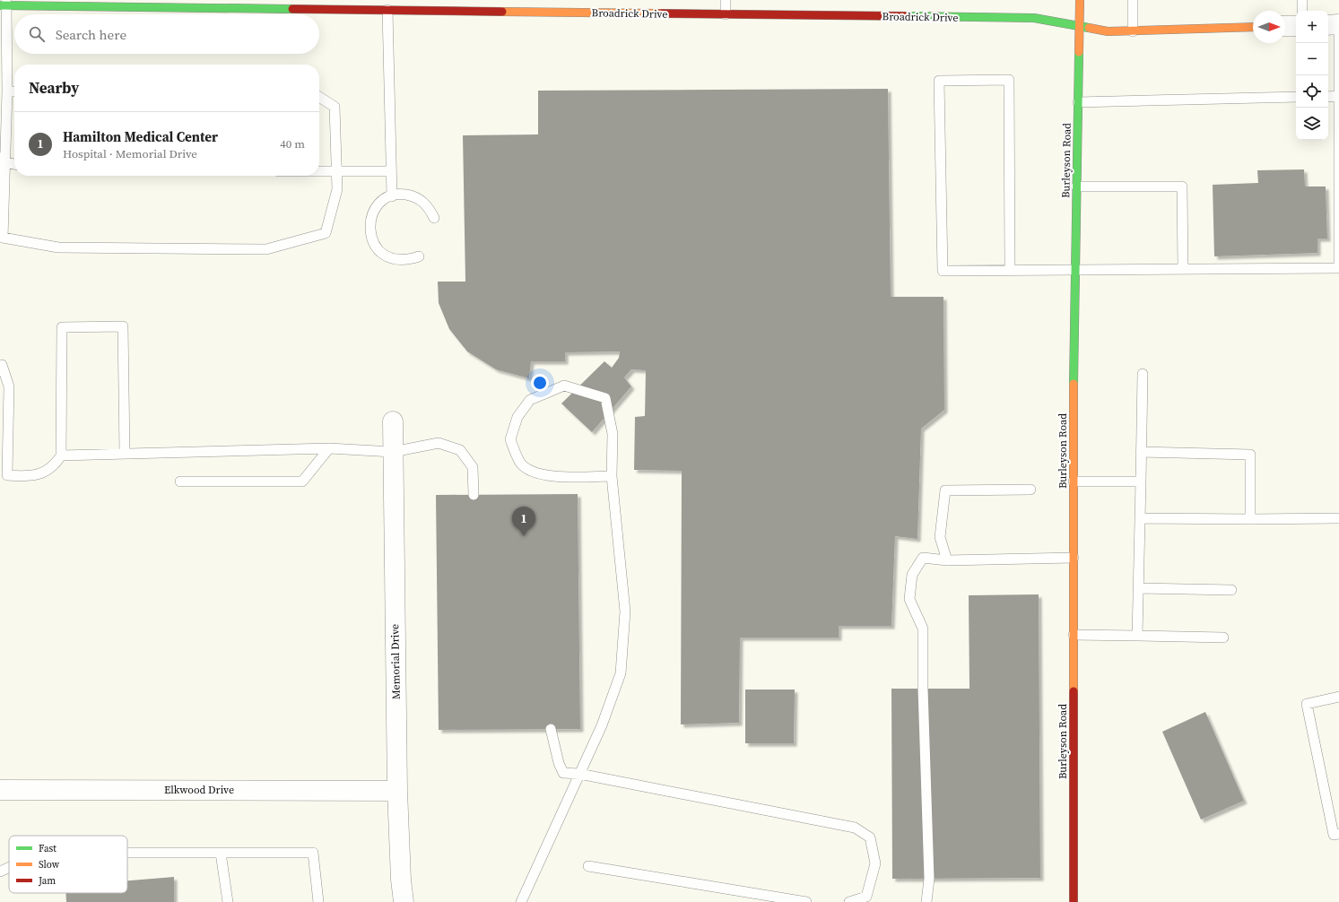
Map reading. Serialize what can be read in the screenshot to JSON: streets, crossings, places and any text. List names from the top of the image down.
{
  "streets": {
    "street": [
      "Broadrick Drive",
      "Burleyson Road",
      "Memorial Drive",
      "Elkwood Drive"
    ]
  },
  "crossings": [
    ["Broadrick Drive", "Burleyson Road"],
    ["Memorial Drive", "Elkwood Drive"]
  ],
  "legend": ["Fast", "Slow", "Jam"],
  "north": "right",
  "page": {
    "map_buttons": ["+", "−"],
    "search": "Search here",
    "heading": "Nearby",
    "list": [
      {
        "mark": "1",
        "name": "Hamilton Medical Center",
        "note": "Hospital · Memorial Drive",
        "value": "40 m"
      }
    ],
    "pins": "1"
  }
}
